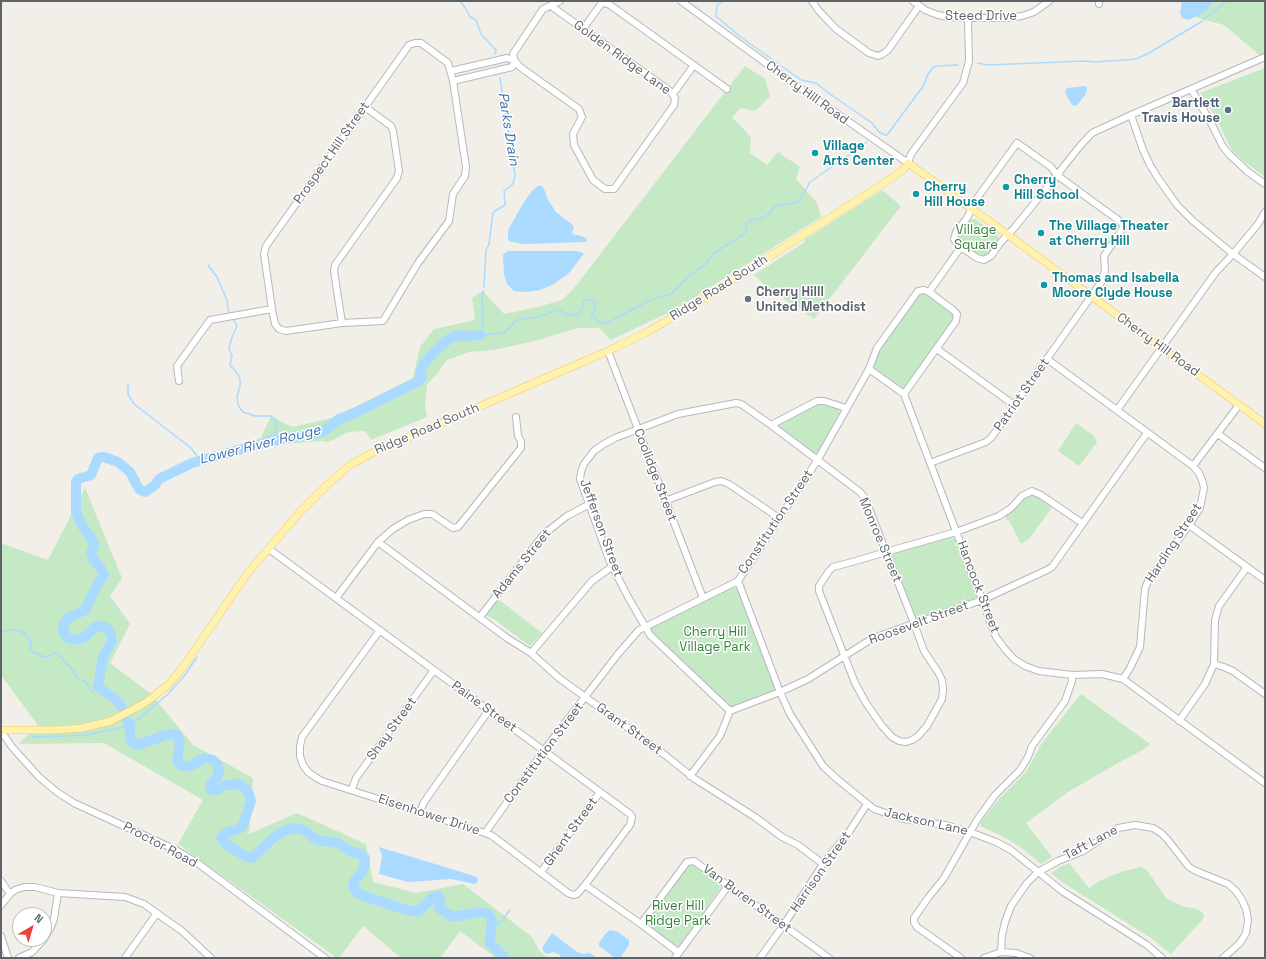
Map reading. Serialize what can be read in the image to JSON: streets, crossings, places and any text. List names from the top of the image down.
{
  "streets": {
    "main road": ["Cherry Hill Road", "Ridge Road South"],
    "street": [
      "Steed Drive",
      "Golden Ridge Lane",
      "Prospect Hill Street",
      "Patriot Street",
      "Coolidge Street",
      "Constitution Street",
      "Jefferson Street",
      "Monroe Street",
      "Harding Street",
      "Adams Street",
      "Hancock Street",
      "Roosevelt Street",
      "Paine Street",
      "Shay Street",
      "Grant Street",
      "Eisenhower Drive",
      "Jackson Lane",
      "Ghent Street",
      "Taft Lane",
      "Proctor Road",
      "Harrison Street",
      "Van Buren Street"
    ]
  },
  "crossings": [
    ["Cherry Hill Road", "Ridge Road South"],
    ["Cherry Hill Road", "Patriot Street"],
    ["Ridge Road South", "Coolidge Street"],
    ["Ridge Road South", "Paine Street"],
    ["Ridge Road South", "Proctor Road"],
    ["Patriot Street", "Harding Street"],
    ["Patriot Street", "Hancock Street"],
    ["Coolidge Street", "Constitution Street"],
    ["Coolidge Street", "Jefferson Street"],
    ["Coolidge Street", "Monroe Street"],
    ["Constitution Street", "Jefferson Street"],
    ["Constitution Street", "Monroe Street"],
    ["Constitution Street", "Paine Street"],
    ["Constitution Street", "Grant Street"],
    ["Constitution Street", "Eisenhower Drive"],
    ["Constitution Street", "Jackson Lane"],
    ["Jefferson Street", "Monroe Street"],
    ["Jefferson Street", "Adams Street"],
    ["Jefferson Street", "Roosevelt Street"],
    ["Monroe Street", "Roosevelt Street"],
    ["Harding Street", "Hancock Street"],
    ["Harding Street", "Roosevelt Street"],
    ["Adams Street", "Grant Street"],
    ["Hancock Street", "Roosevelt Street"],
    ["Roosevelt Street", "Jackson Lane"],
    ["Paine Street", "Shay Street"],
    ["Paine Street", "Eisenhower Drive"],
    ["Paine Street", "Ghent Street"],
    ["Shay Street", "Eisenhower Drive"],
    ["Grant Street", "Harrison Street"],
    ["Eisenhower Drive", "Ghent Street"],
    ["Jackson Lane", "Taft Lane"],
    ["Jackson Lane", "Harrison Street"],
    ["Harrison Street", "Van Buren Street"]
  ],
  "water": ["Parks Drain", "Lower River Rouge"],
  "parks": ["Village Square", "Cherry Hill Village Park", "River Hill Ridge Park"],
  "places": [
    "Bartlett Travis House",
    "Village Arts Center",
    "Cherry Hill School",
    "Cherry Hill House",
    "The Village Theater at Cherry Hill",
    "Thomas and Isabella Moore Clyde House",
    "Cherry Hilll United Methodist"
  ],
  "north": "top right"
}
